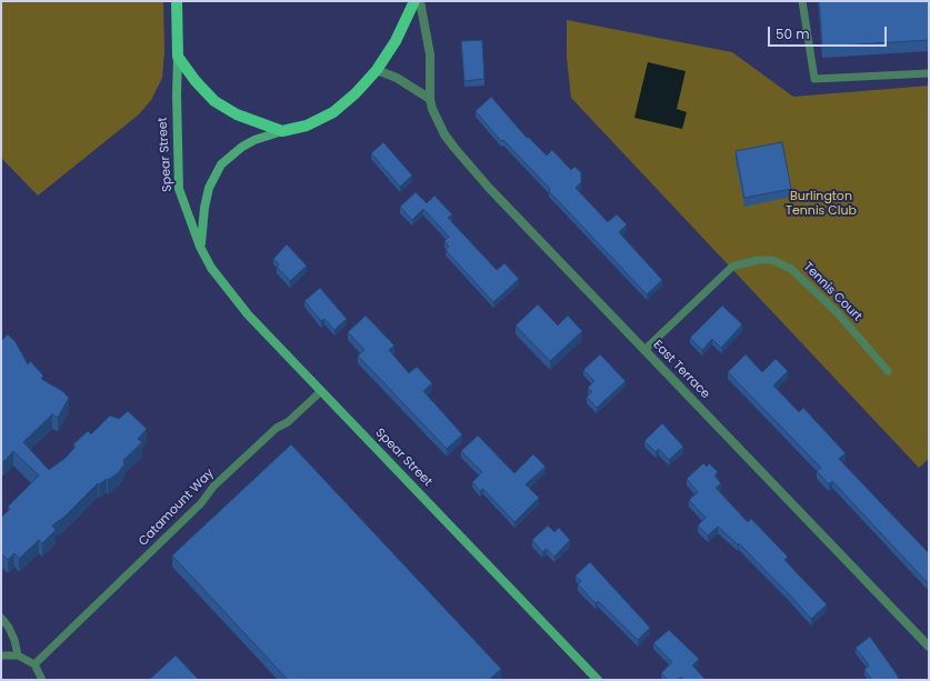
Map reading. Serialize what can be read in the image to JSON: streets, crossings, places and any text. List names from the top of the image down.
{
  "streets": {
    "main road": ["Spear Street"],
    "street": ["East Terrace"],
    "lane": ["Tennis Court", "Catamount Way"]
  },
  "crossings": [
    ["Spear Street", "Catamount Way"],
    ["Tennis Court", "East Terrace"]
  ],
  "parks": ["Burlington Tennis Club"],
  "scale_bar": "50 m"
}
